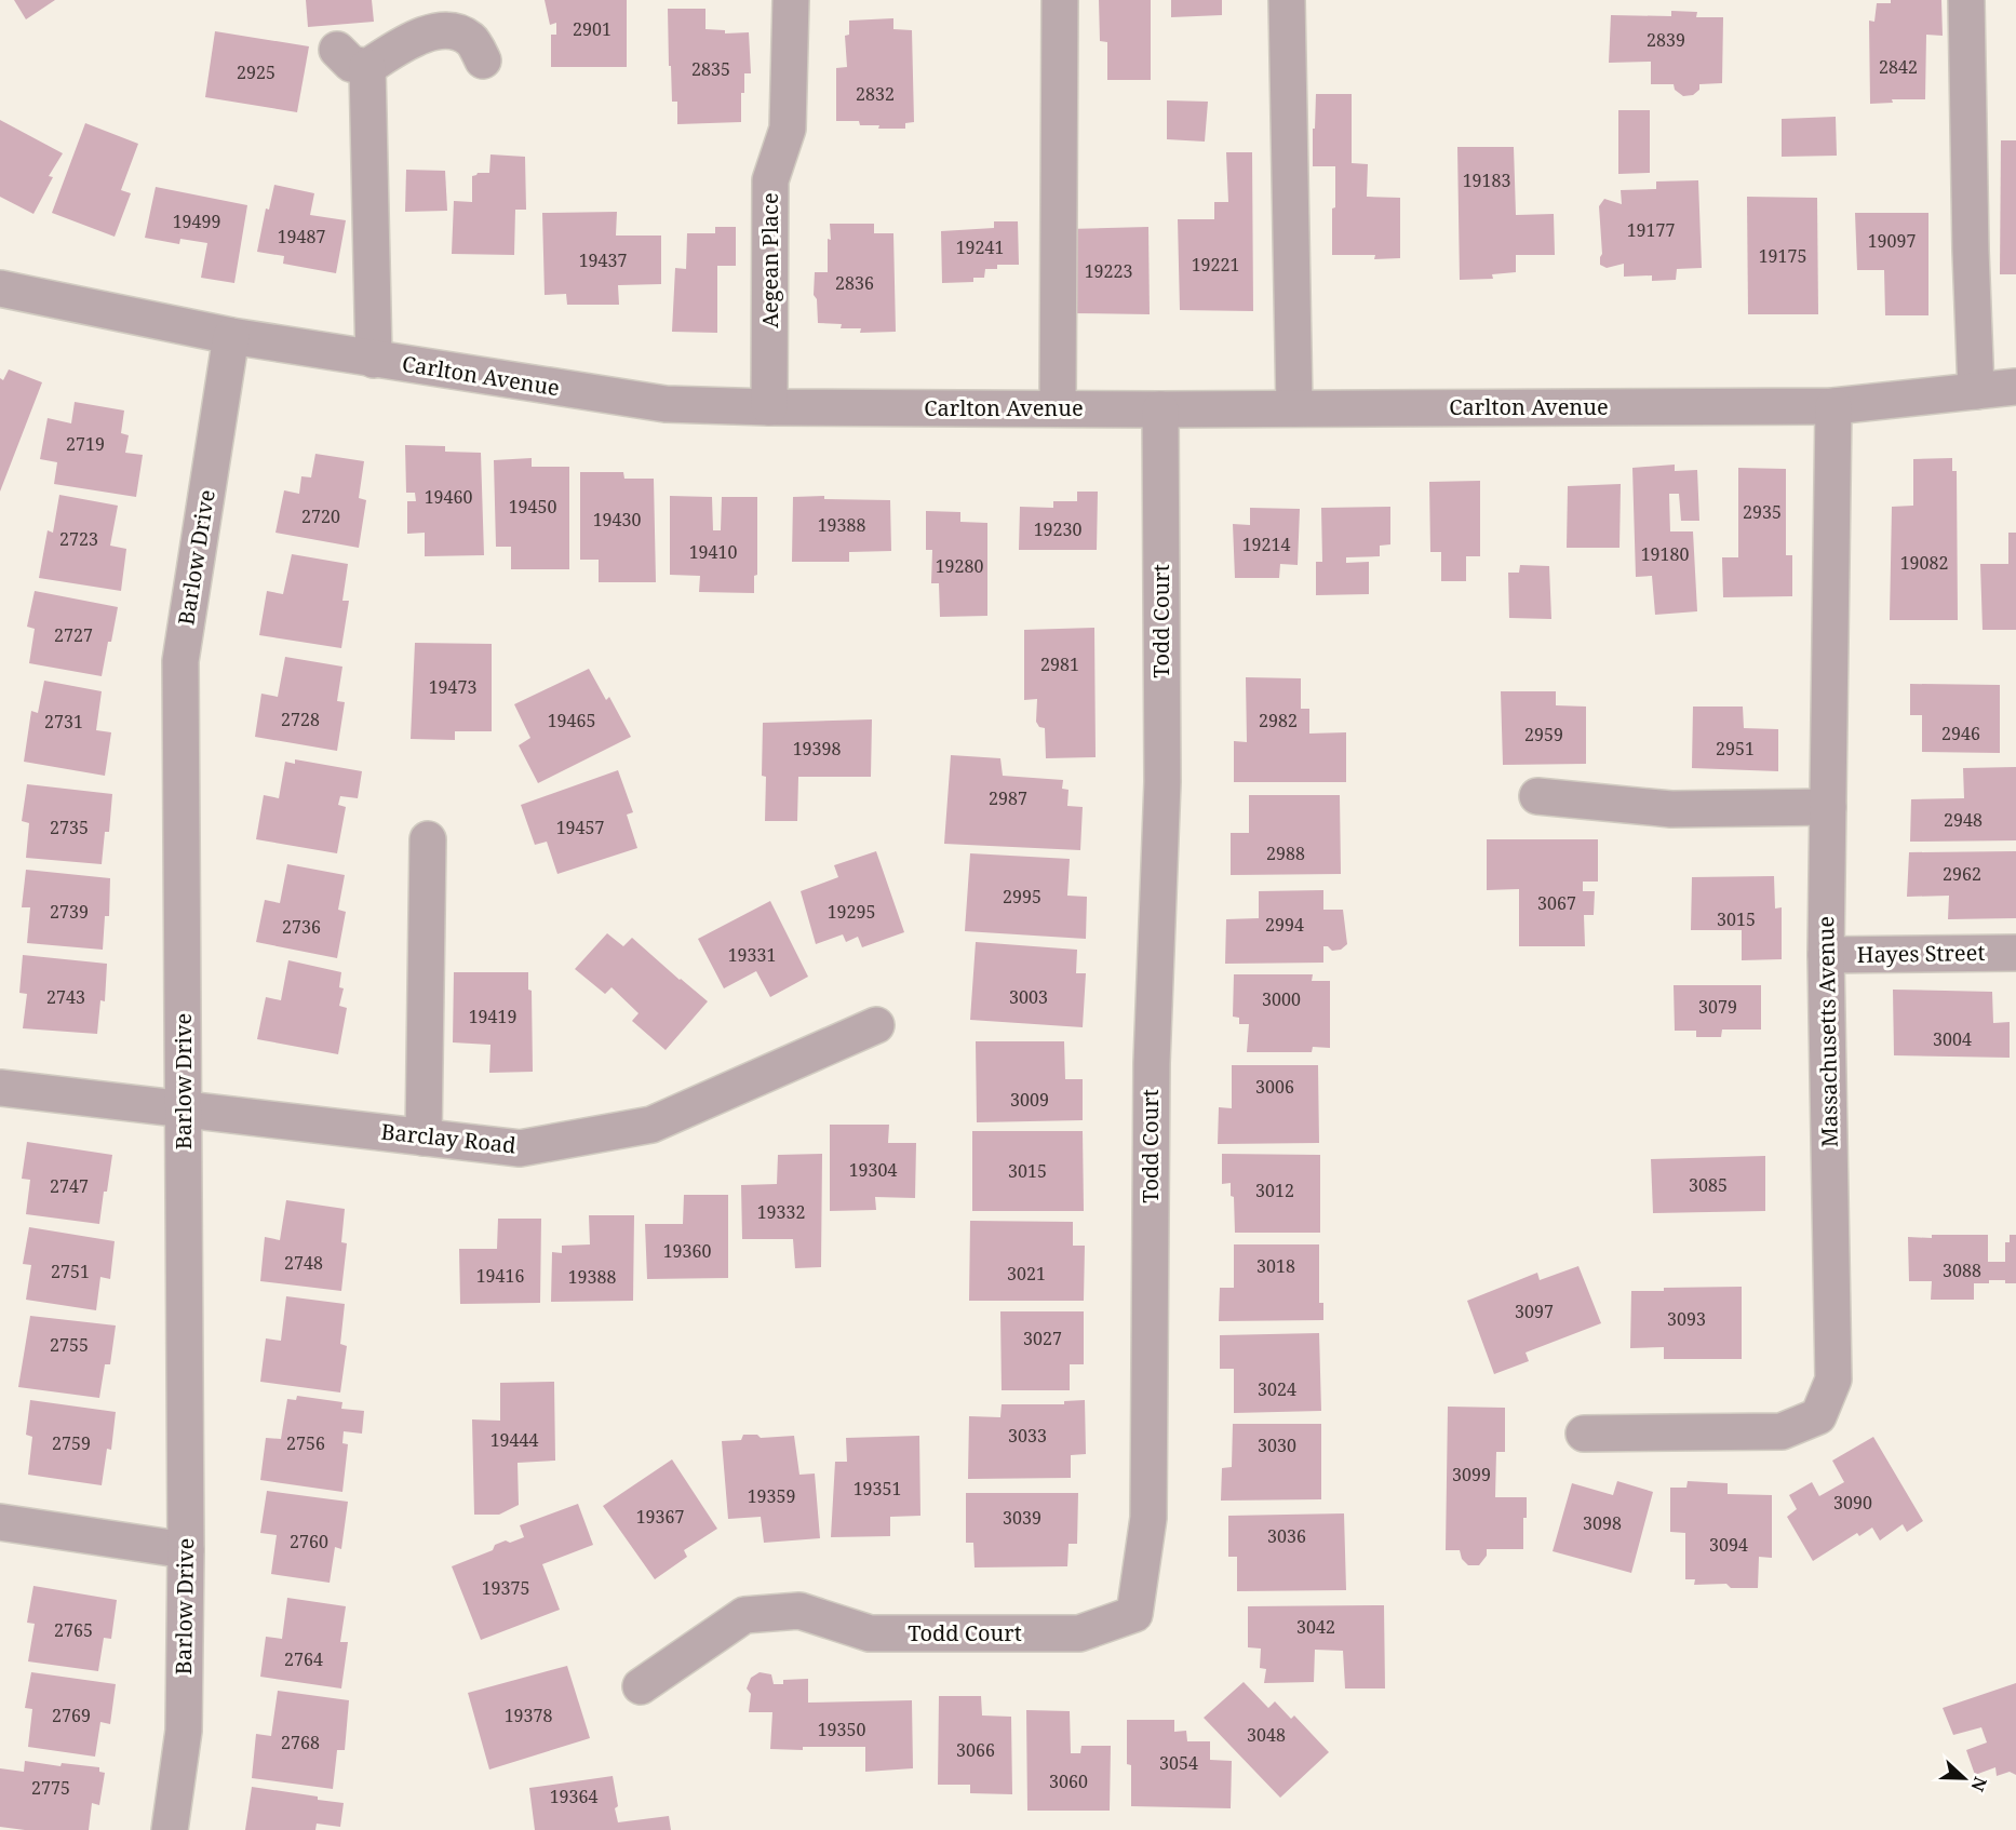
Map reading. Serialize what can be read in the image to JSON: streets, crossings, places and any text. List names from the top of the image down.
{
  "streets": {
    "street": [
      "Aegean Place",
      "Carlton Avenue",
      "Barlow Drive",
      "Todd Court",
      "Hayes Street",
      "Massachusetts Avenue",
      "Barclay Road"
    ]
  },
  "crossings": [
    ["Aegean Place", "Carlton Avenue"],
    ["Carlton Avenue", "Barlow Drive"],
    ["Carlton Avenue", "Todd Court"],
    ["Carlton Avenue", "Massachusetts Avenue"],
    ["Barlow Drive", "Barclay Road"],
    ["Hayes Street", "Massachusetts Avenue"]
  ],
  "house_numbers": [
    "2901",
    "2839",
    "2842",
    "2835",
    "2925",
    "2832",
    "19183",
    "19499",
    "19177",
    "19487",
    "19097",
    "19241",
    "19175",
    "19437",
    "19221",
    "19223",
    "2836",
    "2719",
    "19460",
    "19450",
    "2935",
    "2720",
    "19430",
    "19388",
    "19230",
    "2723",
    "19214",
    "19410",
    "19180",
    "19082",
    "19280",
    "2727",
    "2981",
    "19473",
    "2728",
    "19465",
    "2982",
    "2731",
    "2946",
    "2959",
    "19398",
    "2951",
    "2987",
    "2948",
    "2735",
    "19457",
    "2988",
    "2962",
    "2995",
    "3067",
    "2739",
    "19295",
    "3015",
    "2994",
    "2736",
    "19331",
    "2743",
    "3003",
    "3000",
    "3079",
    "19419",
    "3004",
    "3006",
    "3009",
    "19304",
    "3015",
    "3085",
    "2747",
    "3012",
    "19332",
    "19360",
    "2748",
    "3018",
    "3088",
    "2751",
    "3021",
    "19416",
    "19388",
    "3097",
    "3093",
    "3027",
    "2755",
    "3024",
    "3033",
    "19444",
    "2759",
    "2756",
    "3030",
    "3099",
    "19351",
    "19359",
    "3090",
    "19367",
    "3039",
    "3098",
    "3036",
    "2760",
    "3094",
    "19375",
    "3042",
    "2765",
    "2764",
    "2769",
    "19378",
    "19350",
    "3048",
    "2768",
    "3066",
    "3054",
    "3060",
    "2775",
    "19364"
  ],
  "north": "right"
}
